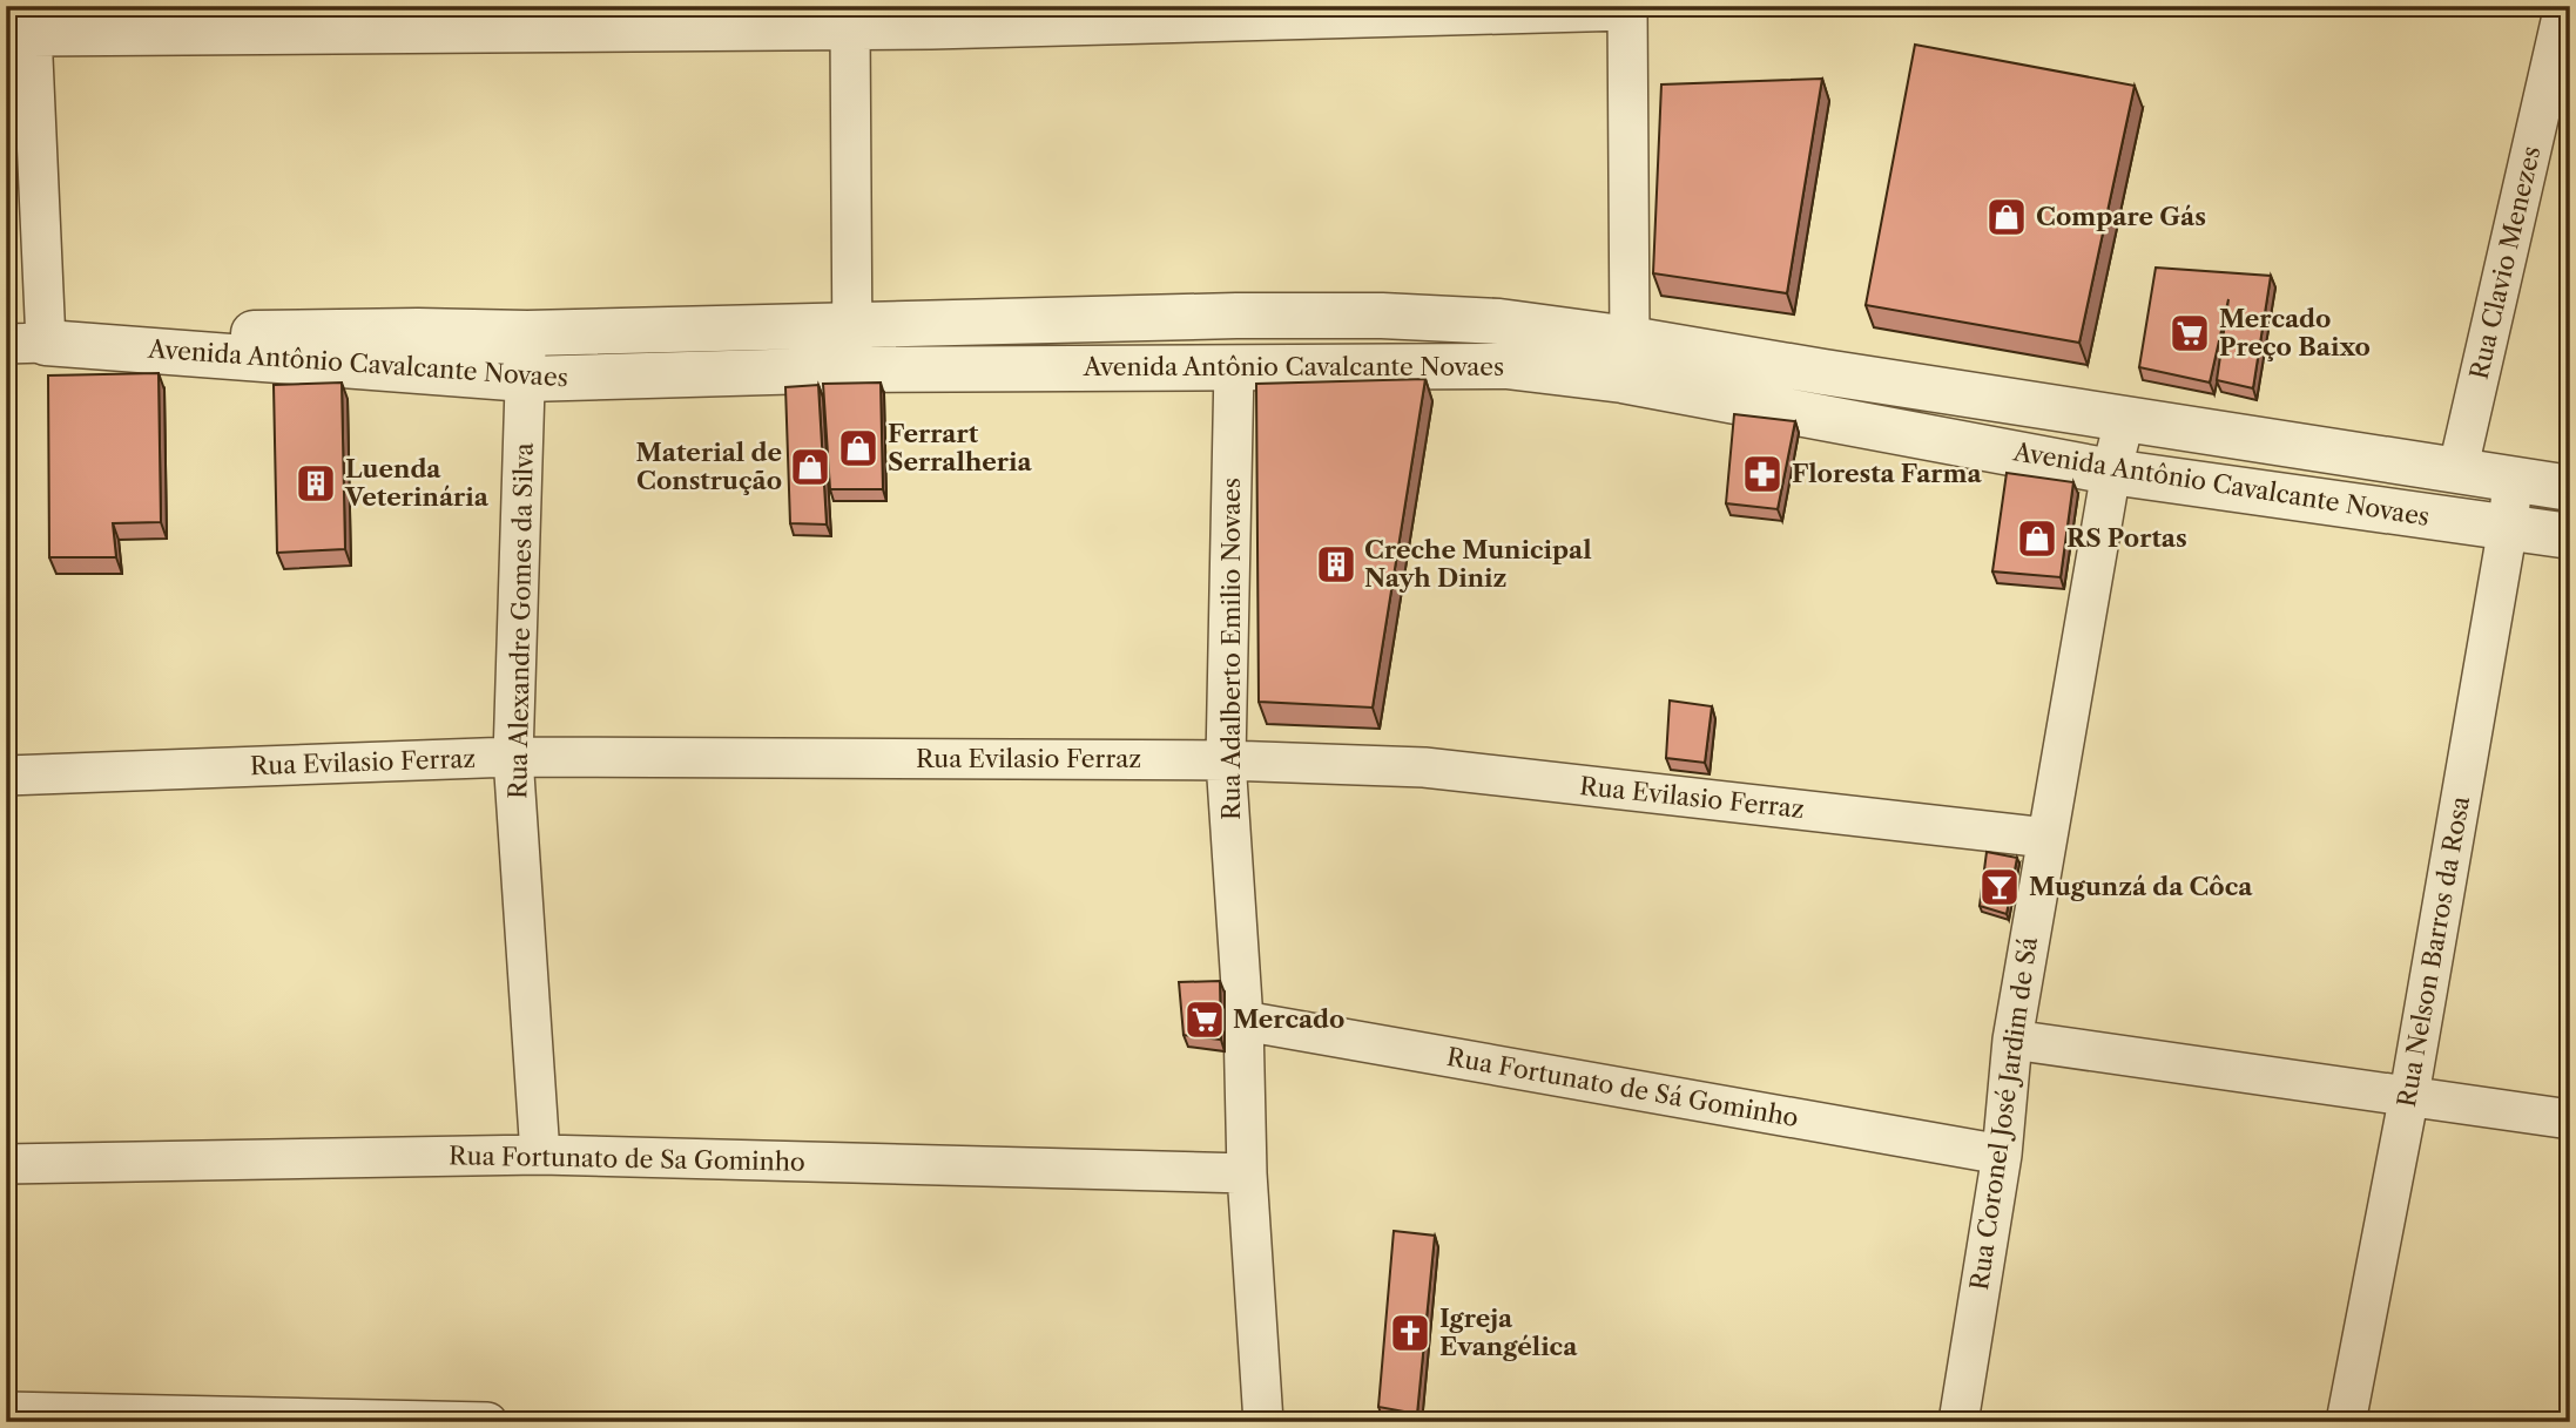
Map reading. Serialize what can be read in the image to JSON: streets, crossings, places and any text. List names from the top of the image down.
{
  "streets": {
    "street": [
      "Rua Clavio Menezes",
      "Avenida Antônio Cavalcante Novaes",
      "Rua Alexandre Gomes da Silva",
      "Rua Adalberto Emilio Novaes",
      "Rua Evilasio Ferraz",
      "Rua Nelson Barros da Rosa",
      "Rua Fortunato de Sá Gominho",
      "Rua Coronel José Jardim de Sá",
      "Rua Fortunato de Sa Gominho"
    ]
  },
  "crossings": [
    ["Avenida Antônio Cavalcante Novaes", "Rua Alexandre Gomes da Silva"],
    ["Avenida Antônio Cavalcante Novaes", "Rua Adalberto Emilio Novaes"],
    ["Avenida Antônio Cavalcante Novaes", "Rua Nelson Barros da Rosa"],
    ["Avenida Antônio Cavalcante Novaes", "Rua Coronel José Jardim de Sá"],
    ["Rua Alexandre Gomes da Silva", "Rua Evilasio Ferraz"],
    ["Rua Alexandre Gomes da Silva", "Rua Fortunato de Sa Gominho"],
    ["Rua Adalberto Emilio Novaes", "Rua Evilasio Ferraz"],
    ["Rua Adalberto Emilio Novaes", "Rua Fortunato de Sá Gominho"],
    ["Rua Adalberto Emilio Novaes", "Rua Fortunato de Sa Gominho"],
    ["Rua Evilasio Ferraz", "Rua Coronel José Jardim de Sá"],
    ["Rua Fortunato de Sá Gominho", "Rua Coronel José Jardim de Sá"]
  ],
  "places": {
    "shop": [
      "Compare Gás",
      "Ferrart Serralheria",
      "Material de Construção",
      "RS Portas"
    ],
    "supermarket": ["Mercado Preço Baixo", "Mercado"],
    "pharmacy": ["Floresta Farma"],
    "building": ["Luenda Veterinária", "Creche Municipal Nayh Diniz"],
    "bar": ["Mugunzá da Côca"],
    "church": ["Igreja Evangélica"]
  }
}
